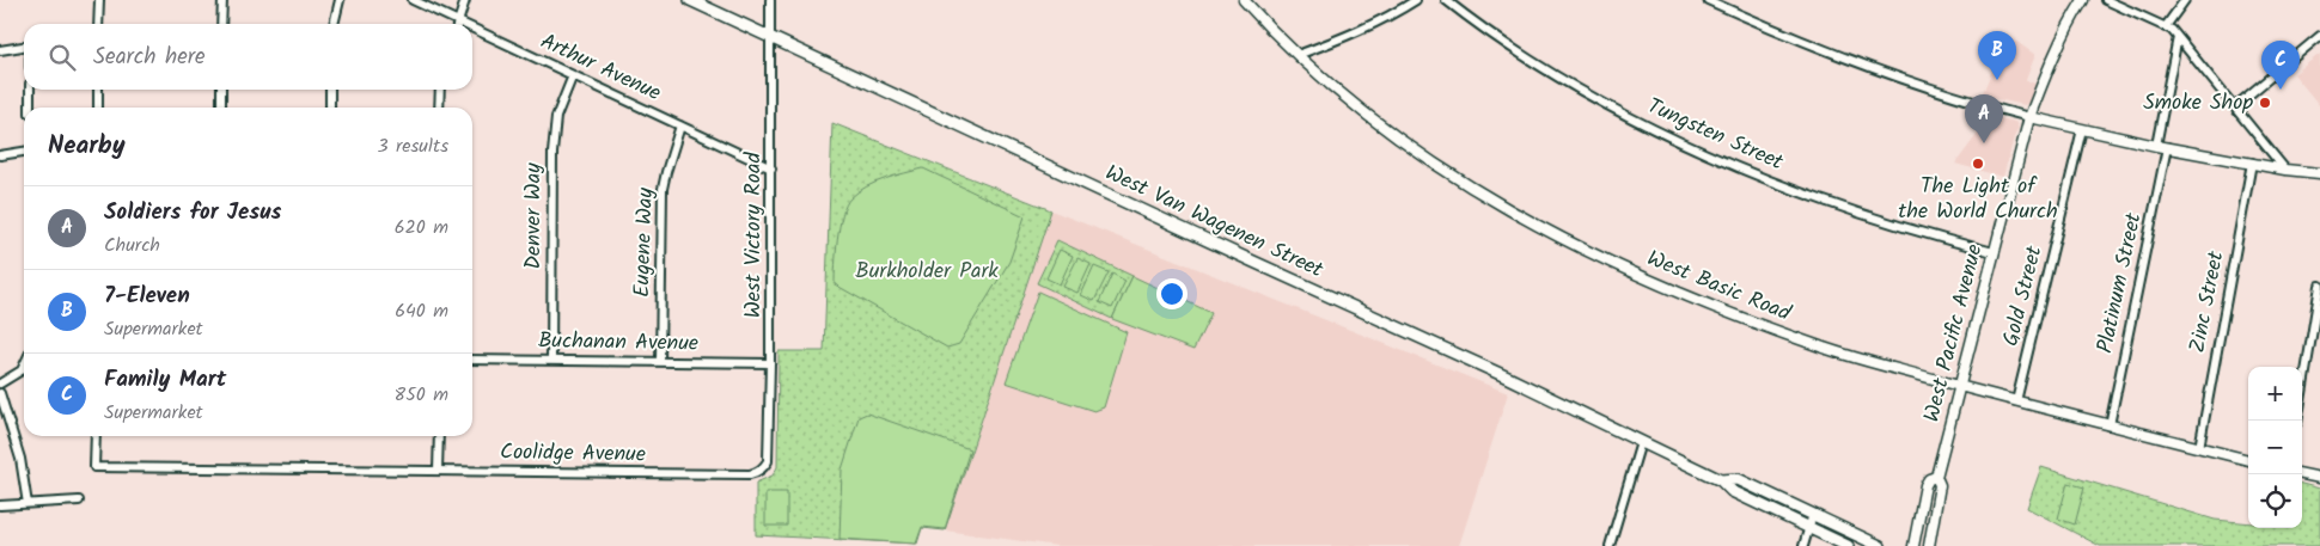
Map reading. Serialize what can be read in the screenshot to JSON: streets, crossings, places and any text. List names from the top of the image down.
{
  "streets": {
    "main road": ["West Van Wagenen Street"],
    "street": [
      "Arthur Avenue",
      "Tungsten Street",
      "Denver Way",
      "West Victory Road",
      "Eugene Way",
      "Platinum Street",
      "West Basic Road",
      "Gold Street",
      "Zinc Street",
      "West Pacific Avenue",
      "Buchanan Avenue",
      "Coolidge Avenue"
    ]
  },
  "crossings": [
    ["Arthur Avenue", "Denver Way"],
    ["Arthur Avenue", "West Victory Road"],
    ["Arthur Avenue", "Eugene Way"],
    ["Tungsten Street", "West Pacific Avenue"],
    ["Denver Way", "Buchanan Avenue"],
    ["West Van Wagenen Street", "West Victory Road"],
    ["West Victory Road", "Buchanan Avenue"],
    ["West Victory Road", "Coolidge Avenue"],
    ["Eugene Way", "Buchanan Avenue"],
    ["Platinum Street", "West Basic Road"],
    ["West Basic Road", "Gold Street"],
    ["West Basic Road", "Zinc Street"],
    ["West Basic Road", "West Pacific Avenue"]
  ],
  "parks": ["Burkholder Park"],
  "places": ["Smoke Shop", "The Light of the World Church"],
  "page": {
    "search": "Search here",
    "pins": ["B", "C", "A"],
    "heading": ["Nearby", "3 results"],
    "list": [
      {
        "mark": "A",
        "name": "Soldiers for Jesus",
        "note": "Church",
        "value": "620 m"
      },
      {
        "mark": "B",
        "name": "7-Eleven",
        "note": "Supermarket",
        "value": "640 m"
      },
      {
        "mark": "C",
        "name": "Family Mart",
        "note": "Supermarket",
        "value": "850 m"
      }
    ],
    "map_buttons": ["+", "−"]
  }
}
